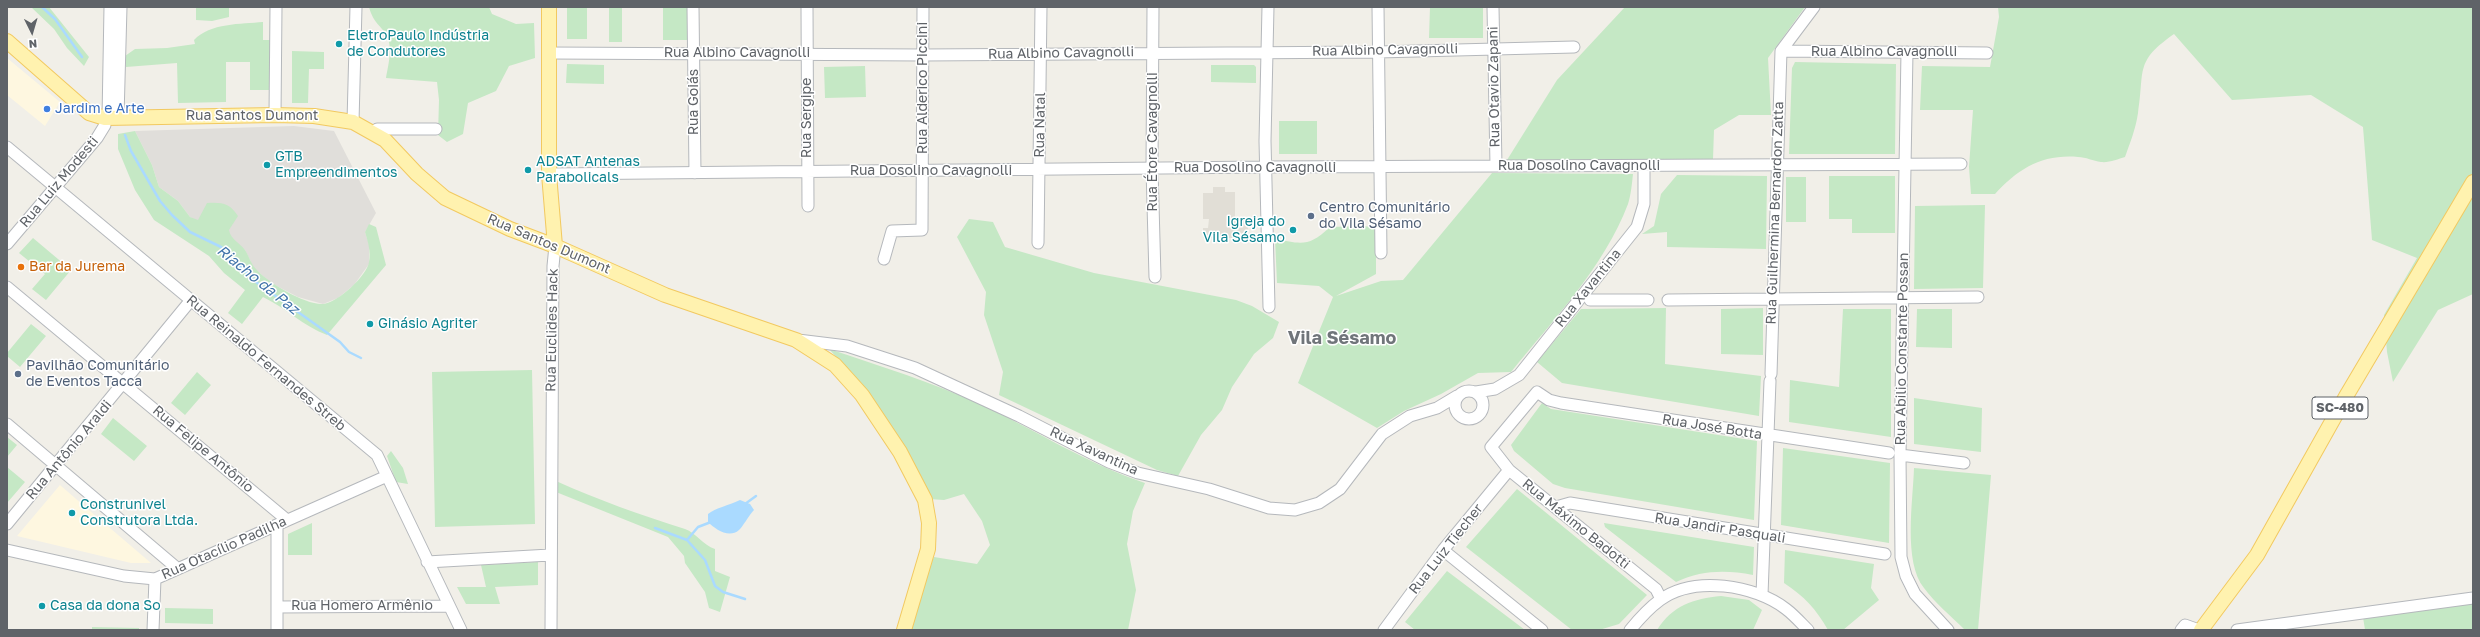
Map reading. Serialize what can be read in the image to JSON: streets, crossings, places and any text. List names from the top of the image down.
{
  "streets": {
    "main road": ["Rua Santos Dumont", "Rua Euclides Hack", "SC-480"],
    "street": [
      "Rua Albino Cavagnolli",
      "Rua Otavio Zapani",
      "Rua Alderico Piccini",
      "Rua Goiás",
      "Rua Sergipe",
      "Rua Natal",
      "Rua Étore Cavagnolli",
      "Rua Dosolino Cavagnolli",
      "Rua Luiz Modesti",
      "Rua Guilhermina Bernardon Zatta",
      "Rua Xavantina",
      "Rua Abilio Constante Possan",
      "Rua Reinaldo Fernandes Streb",
      "Rua José Botta",
      "Rua Felipe Antônio",
      "Rua Antônio Araldi",
      "Rua Máximo Badotti",
      "Rua Jandir Pasquali",
      "Rua Otacílio Padilha",
      "Rua Luiz Tiecher",
      "Rua Homero Armênio"
    ]
  },
  "crossings": [
    ["Rua Albino Cavagnolli", "Rua Otavio Zapani"],
    ["Rua Albino Cavagnolli", "Rua Alderico Piccini"],
    ["Rua Albino Cavagnolli", "Rua Goiás"],
    ["Rua Albino Cavagnolli", "Rua Sergipe"],
    ["Rua Albino Cavagnolli", "Rua Natal"],
    ["Rua Albino Cavagnolli", "Rua Étore Cavagnolli"],
    ["Rua Albino Cavagnolli", "Rua Guilhermina Bernardon Zatta"],
    ["Rua Albino Cavagnolli", "Rua Euclides Hack"],
    ["Rua Albino Cavagnolli", "Rua Abilio Constante Possan"],
    ["Rua Otavio Zapani", "Rua Dosolino Cavagnolli"],
    ["Rua Alderico Piccini", "Rua Dosolino Cavagnolli"],
    ["Rua Goiás", "Rua Dosolino Cavagnolli"],
    ["Rua Santos Dumont", "Rua Luiz Modesti"],
    ["Rua Santos Dumont", "Rua Xavantina"],
    ["Rua Santos Dumont", "Rua Euclides Hack"],
    ["Rua Sergipe", "Rua Dosolino Cavagnolli"],
    ["Rua Natal", "Rua Dosolino Cavagnolli"],
    ["Rua Étore Cavagnolli", "Rua Dosolino Cavagnolli"],
    ["Rua Dosolino Cavagnolli", "Rua Guilhermina Bernardon Zatta"],
    ["Rua Dosolino Cavagnolli", "Rua Xavantina"],
    ["Rua Dosolino Cavagnolli", "Rua Euclides Hack"],
    ["Rua Dosolino Cavagnolli", "Rua Abilio Constante Possan"],
    ["Rua Luiz Modesti", "Rua Reinaldo Fernandes Streb"],
    ["Rua Guilhermina Bernardon Zatta", "Rua José Botta"],
    ["Rua Guilhermina Bernardon Zatta", "Rua Jandir Pasquali"],
    ["Rua Abilio Constante Possan", "Rua José Botta"],
    ["Rua Reinaldo Fernandes Streb", "Rua Antônio Araldi"],
    ["Rua Reinaldo Fernandes Streb", "Rua Otacílio Padilha"],
    ["Rua Reinaldo Fernandes Streb", "Rua Homero Armênio"],
    ["Rua José Botta", "Rua Máximo Badotti"],
    ["Rua Felipe Antônio", "Rua Antônio Araldi"],
    ["Rua Felipe Antônio", "Rua Otacílio Padilha"],
    ["Rua Máximo Badotti", "Rua Jandir Pasquali"],
    ["Rua Máximo Badotti", "Rua Luiz Tiecher"]
  ],
  "districts": ["Vila Sésamo"],
  "water": ["Riacho da Paz"],
  "places": [
    "EletroPaulo Indústria de Condutores",
    "Jardim e Arte",
    "GTB Empreendimentos",
    "ADSAT Antenas Parabolicals",
    "Centro Comunitário do Vila Sésamo",
    "Igreja do Vila Sésamo",
    "Bar da Jurema",
    "Ginásio Agriter",
    "Pavilhão Comunitário de Eventos Tacca",
    "Construnivel Construtora Ltda.",
    "Casa da dona So"
  ],
  "north": "bottom"
}
